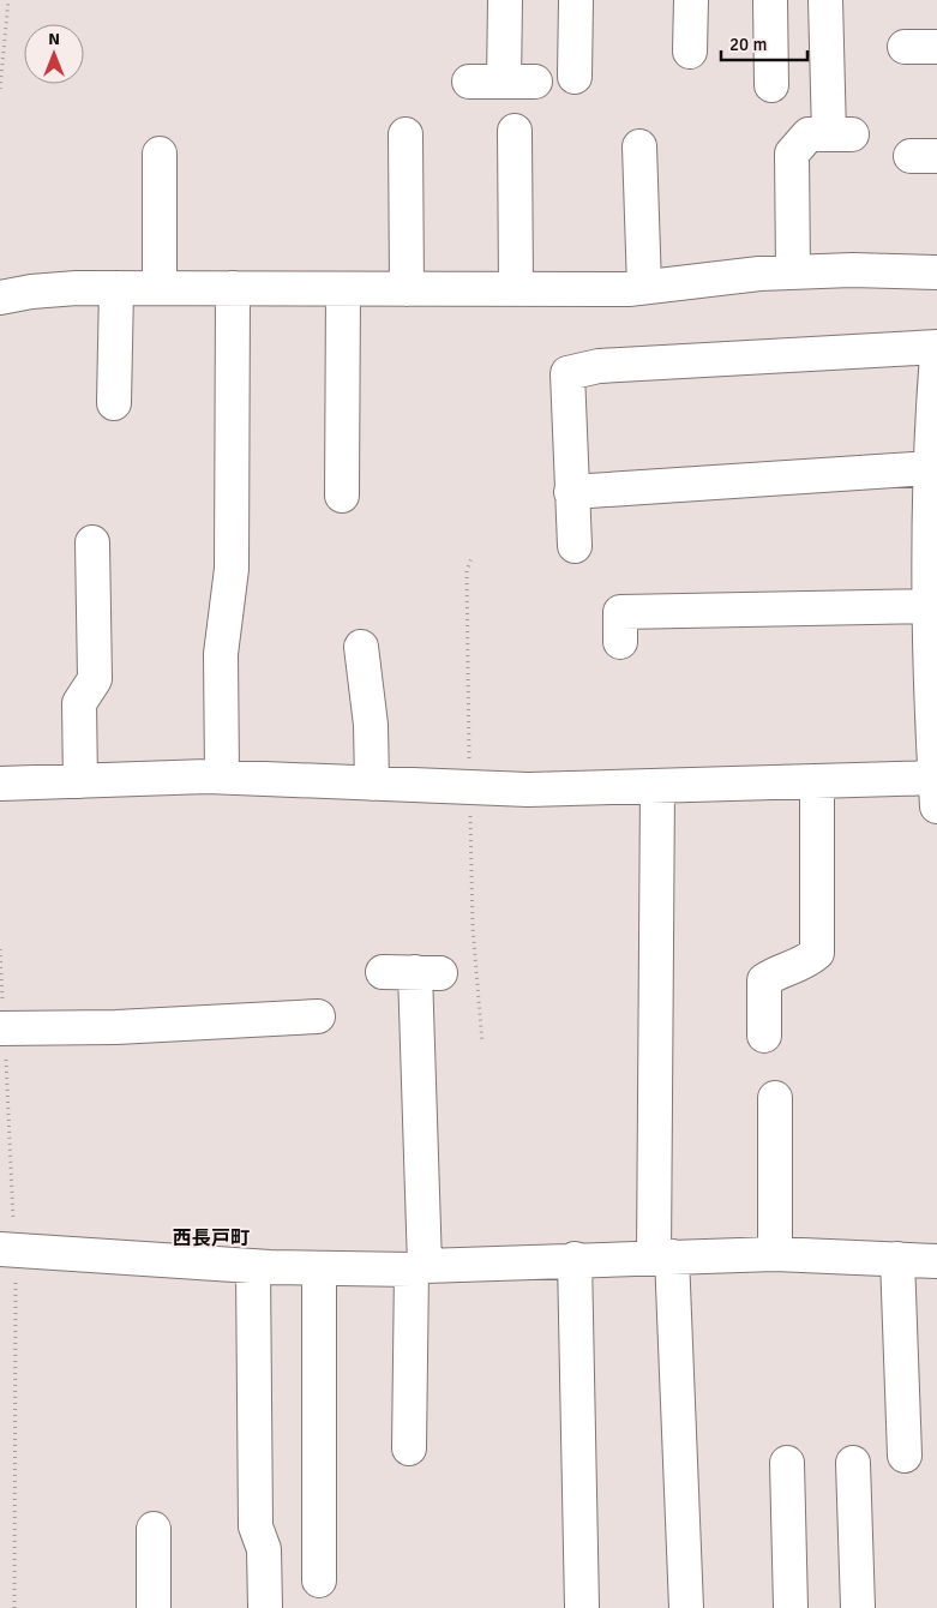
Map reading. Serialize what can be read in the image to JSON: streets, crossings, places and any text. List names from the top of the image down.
{
  "districts": ["西長戸町"],
  "scale_bar": "20 m",
  "north": "top"
}
